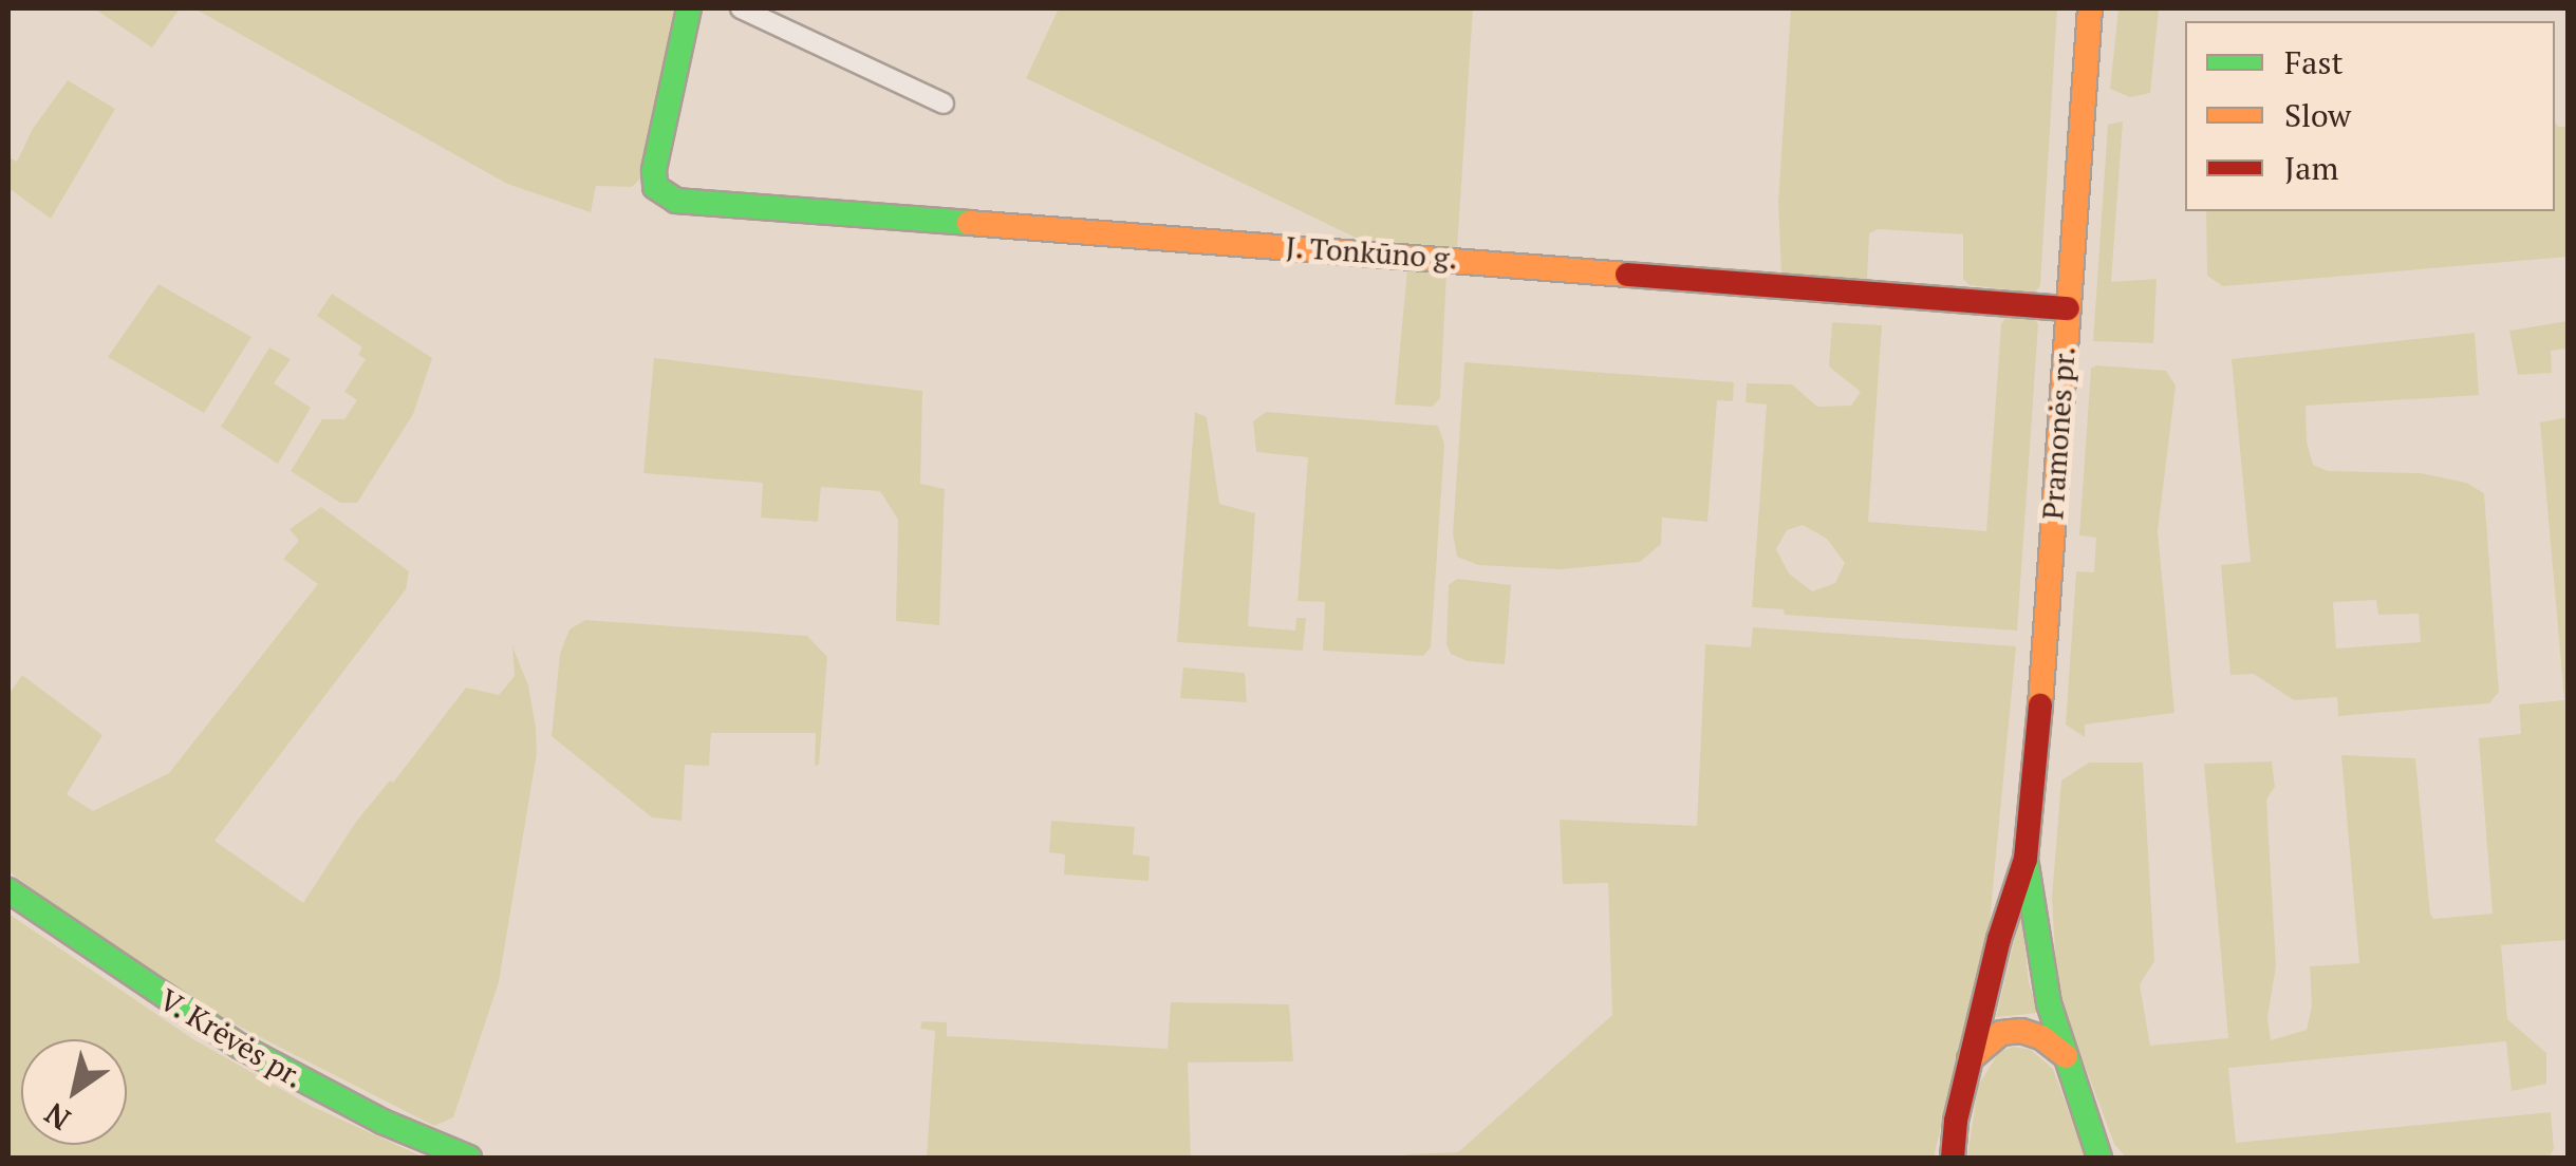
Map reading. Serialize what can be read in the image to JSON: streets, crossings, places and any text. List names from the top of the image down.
{
  "streets": {
    "main road": ["J. Tonkūno g.", "Pramonės pr.", "V. Krėvės pr."]
  },
  "crossings": [
    ["J. Tonkūno g.", "Pramonės pr."]
  ],
  "legend": ["Fast", "Slow", "Jam"],
  "north": "bottom left"
}
